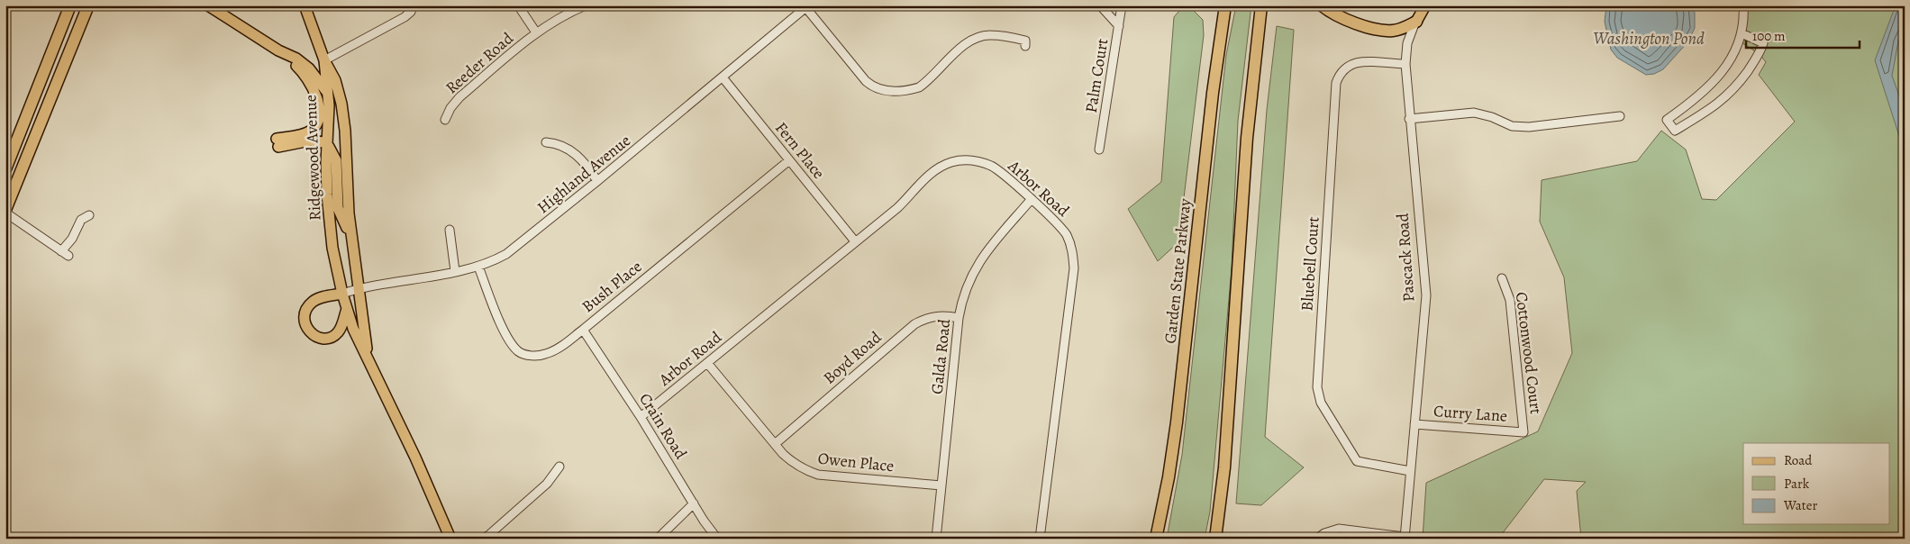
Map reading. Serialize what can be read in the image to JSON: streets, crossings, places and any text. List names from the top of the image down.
{
  "streets": {
    "highway": ["Garden State Parkway"],
    "main road": ["Ridgewood Avenue", "Pascack Road"],
    "street": [
      "Reeder Road",
      "Palm Court",
      "Fern Place",
      "Highland Avenue",
      "Arbor Road",
      "Bluebell Court",
      "Bush Place",
      "Cottonwood Court",
      "Galda Road",
      "Boyd Road",
      "Curry Lane",
      "Crain Road",
      "Owen Place"
    ]
  },
  "crossings": [
    ["Fern Place", "Highland Avenue"],
    ["Fern Place", "Arbor Road"],
    ["Fern Place", "Bush Place"],
    ["Ridgewood Avenue", "Highland Avenue"],
    ["Highland Avenue", "Bush Place"],
    ["Arbor Road", "Galda Road"],
    ["Arbor Road", "Crain Road"],
    ["Arbor Road", "Owen Place"],
    ["Pascack Road", "Bluebell Court"],
    ["Pascack Road", "Curry Lane"],
    ["Bush Place", "Crain Road"],
    ["Cottonwood Court", "Curry Lane"],
    ["Galda Road", "Boyd Road"],
    ["Galda Road", "Owen Place"],
    ["Boyd Road", "Owen Place"]
  ],
  "water": ["Washington Pond"],
  "legend": ["Road", "Park", "Water"],
  "scale_bar": "100 m"
}
